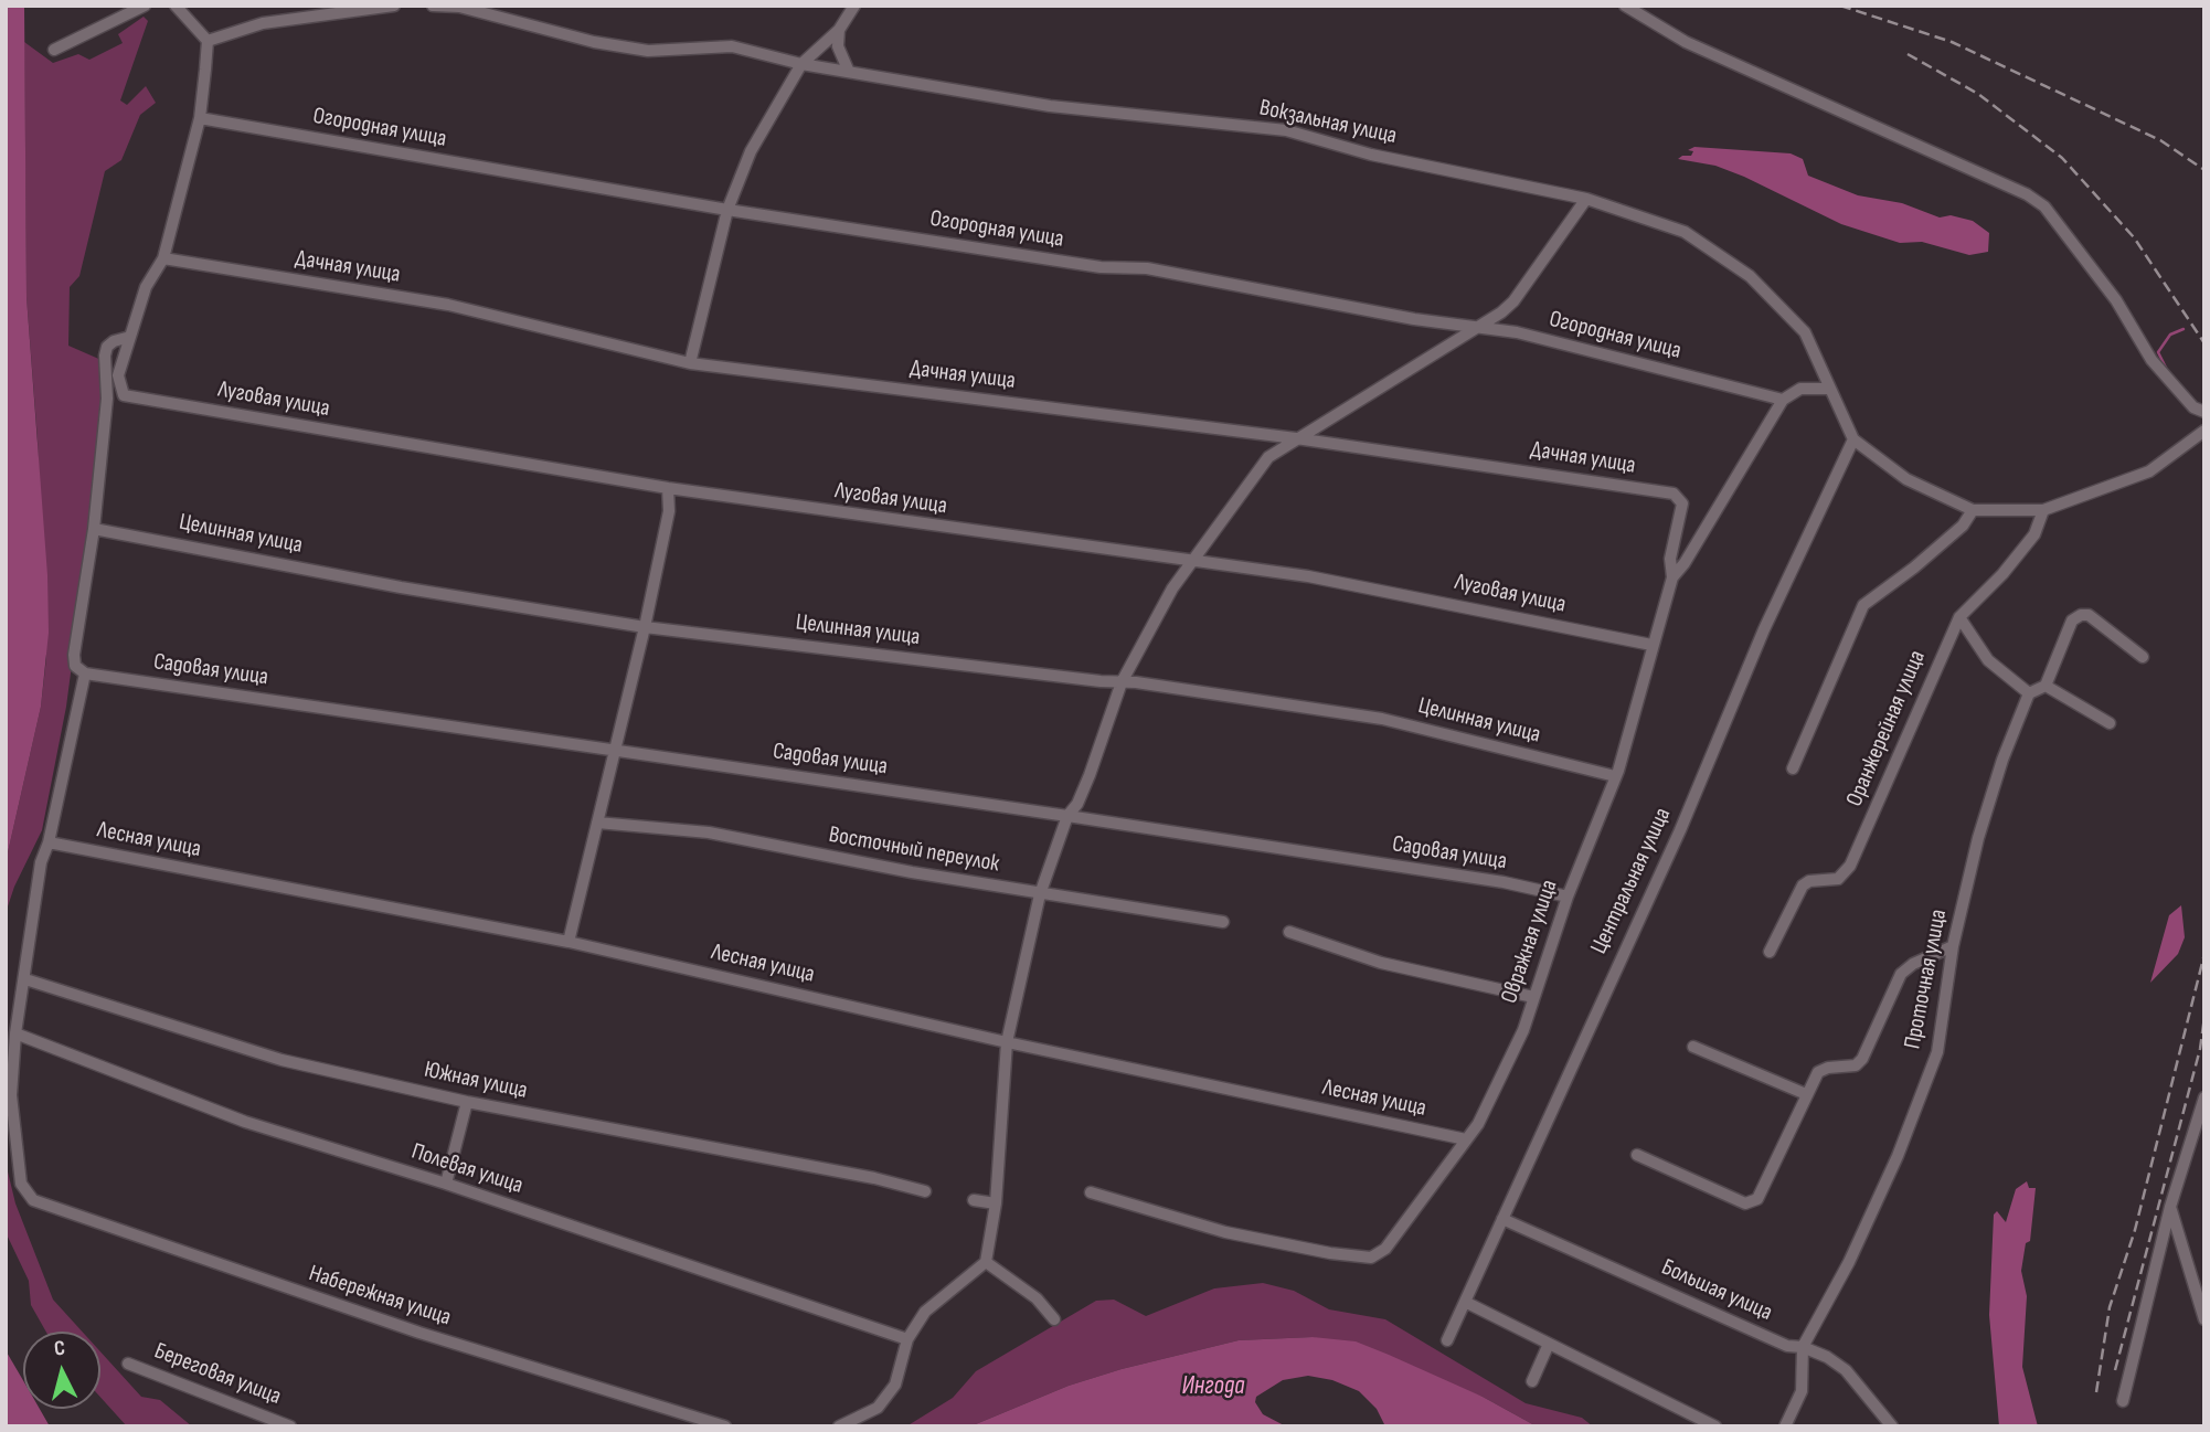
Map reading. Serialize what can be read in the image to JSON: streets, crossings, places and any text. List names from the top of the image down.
{
  "streets": {
    "street": [
      "Вокзальная улица",
      "Огородная улица",
      "Дачная улица",
      "Луговая улица",
      "Целинная улица",
      "Садовая улица",
      "Оранжерейная улица",
      "Лесная улица",
      "Восточный переулок",
      "Центральная улица",
      "Овражная улица",
      "Проточная улица",
      "Южная улица",
      "Полевая улица",
      "Большая улица",
      "Набережная улица",
      "Береговая улица"
    ]
  },
  "crossings": [
    ["Вокзальная улица", "Оранжерейная улица"],
    ["Вокзальная улица", "Центральная улица"],
    ["Огородная улица", "Овражная улица"],
    ["Дачная улица", "Овражная улица"],
    ["Луговая улица", "Овражная улица"],
    ["Целинная улица", "Овражная улица"],
    ["Садовая улица", "Овражная улица"],
    ["Лесная улица", "Овражная улица"],
    ["Центральная улица", "Большая улица"],
    ["Проточная улица", "Большая улица"],
    ["Полевая улица", "Набережная улица"]
  ],
  "water": ["Ингода"],
  "north": "top"
}
